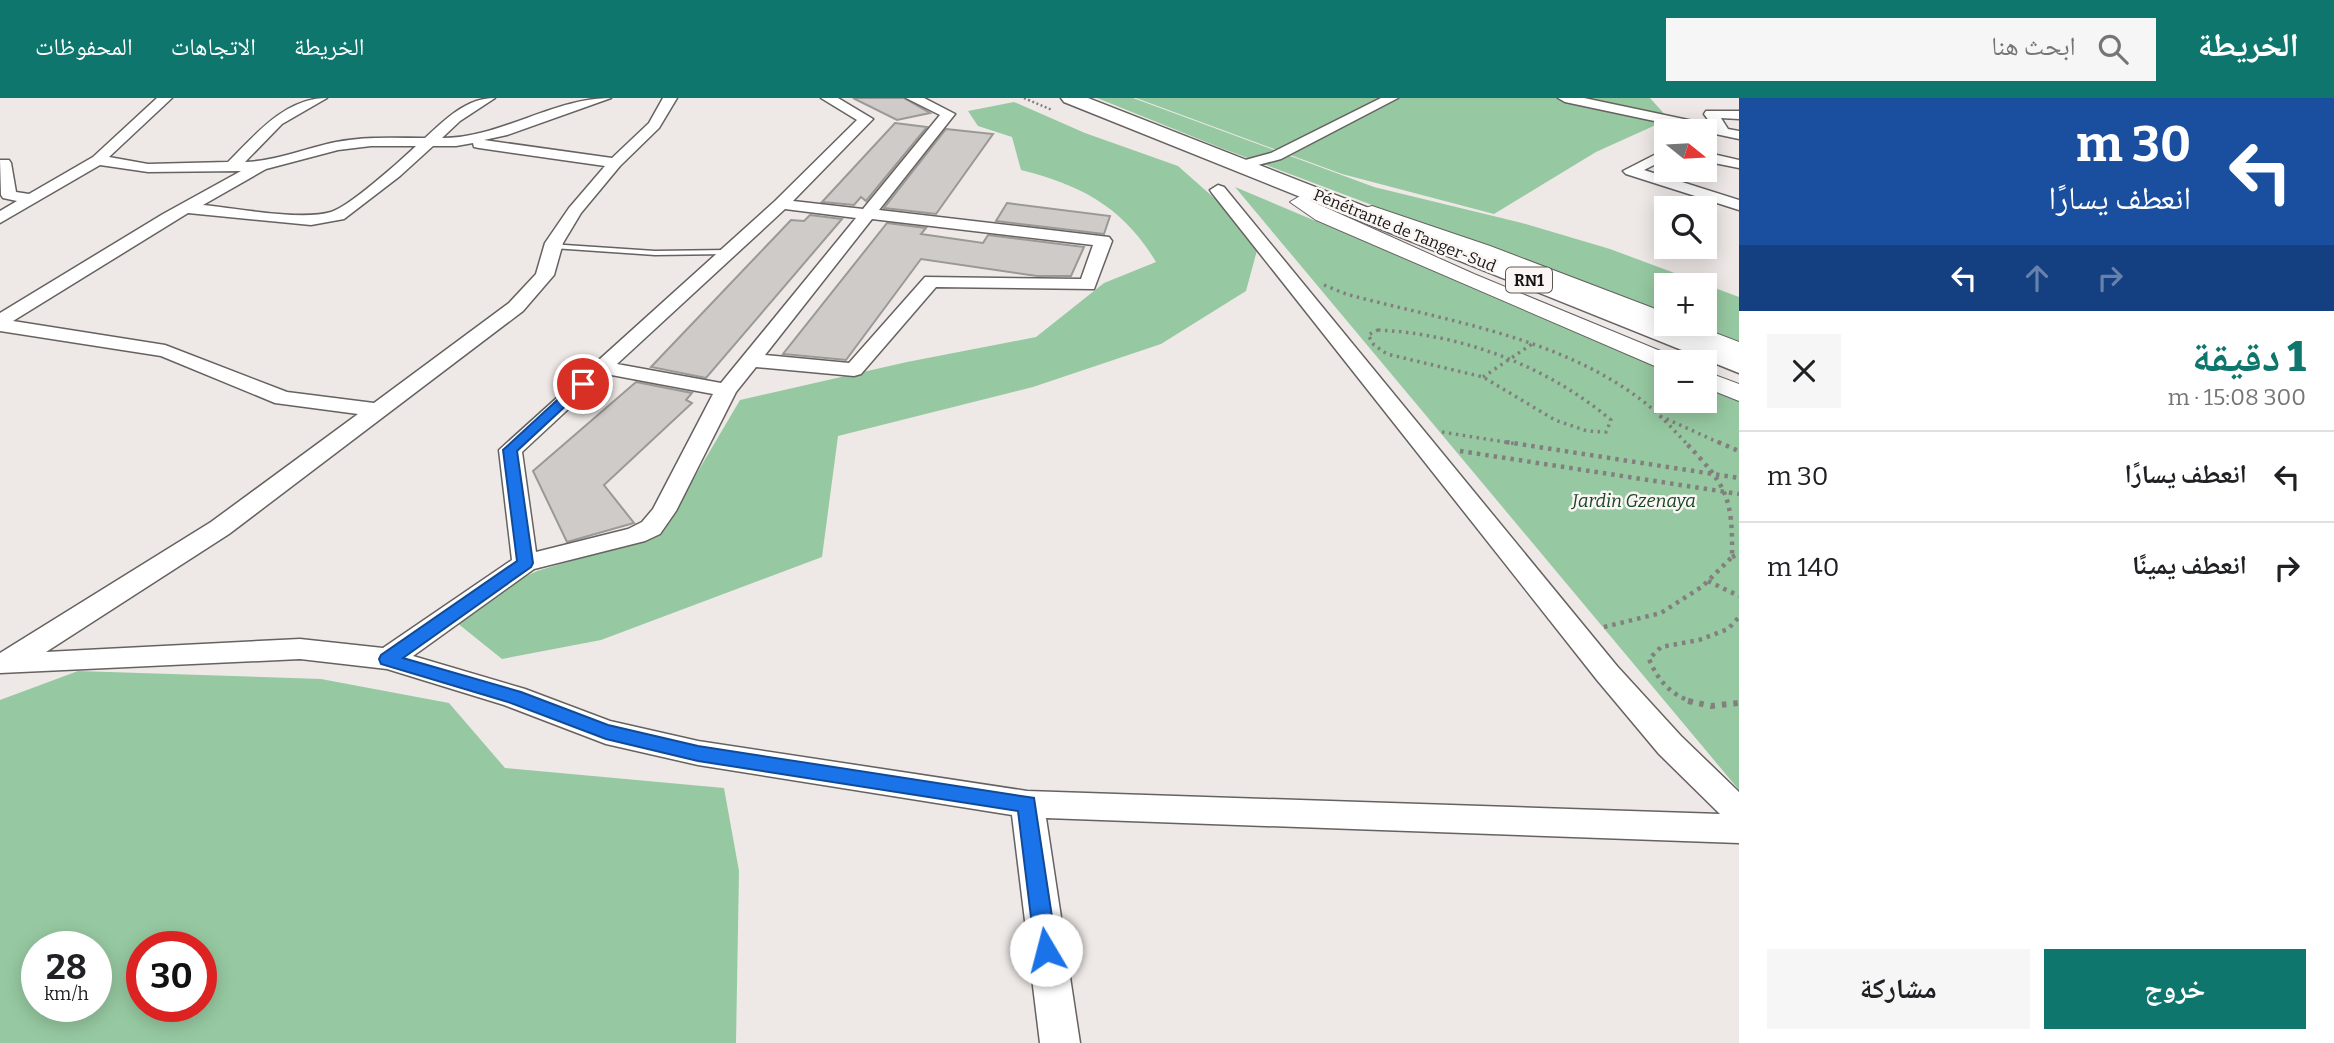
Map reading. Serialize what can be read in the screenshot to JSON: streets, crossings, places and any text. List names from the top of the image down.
{
  "streets": {
    "highway": ["Pénétrante de Tanger-Sud", "RN1"]
  },
  "parks": ["Jardin Gzenaya"],
  "north": "right",
  "page": {
    "header": "الخريطة",
    "search": "ابحث هنا",
    "nav": ["الخريطة", "الاتجاهات", "المحفوظات"],
    "turn": ["30 m", "انعطف يسارًا"],
    "map_buttons": ["+", "−"],
    "heading": ["1 دقيقة", "300 m · 15:08"],
    "list": [
      {
        "name": "انعطف يسارًا",
        "value": "30 m"
      },
      {
        "name": "انعطف يمينًا",
        "value": "140 m"
      }
    ],
    "speed": "28 km/h",
    "limit": "30",
    "buttons": ["خروج", "مشاركة"]
  }
}
